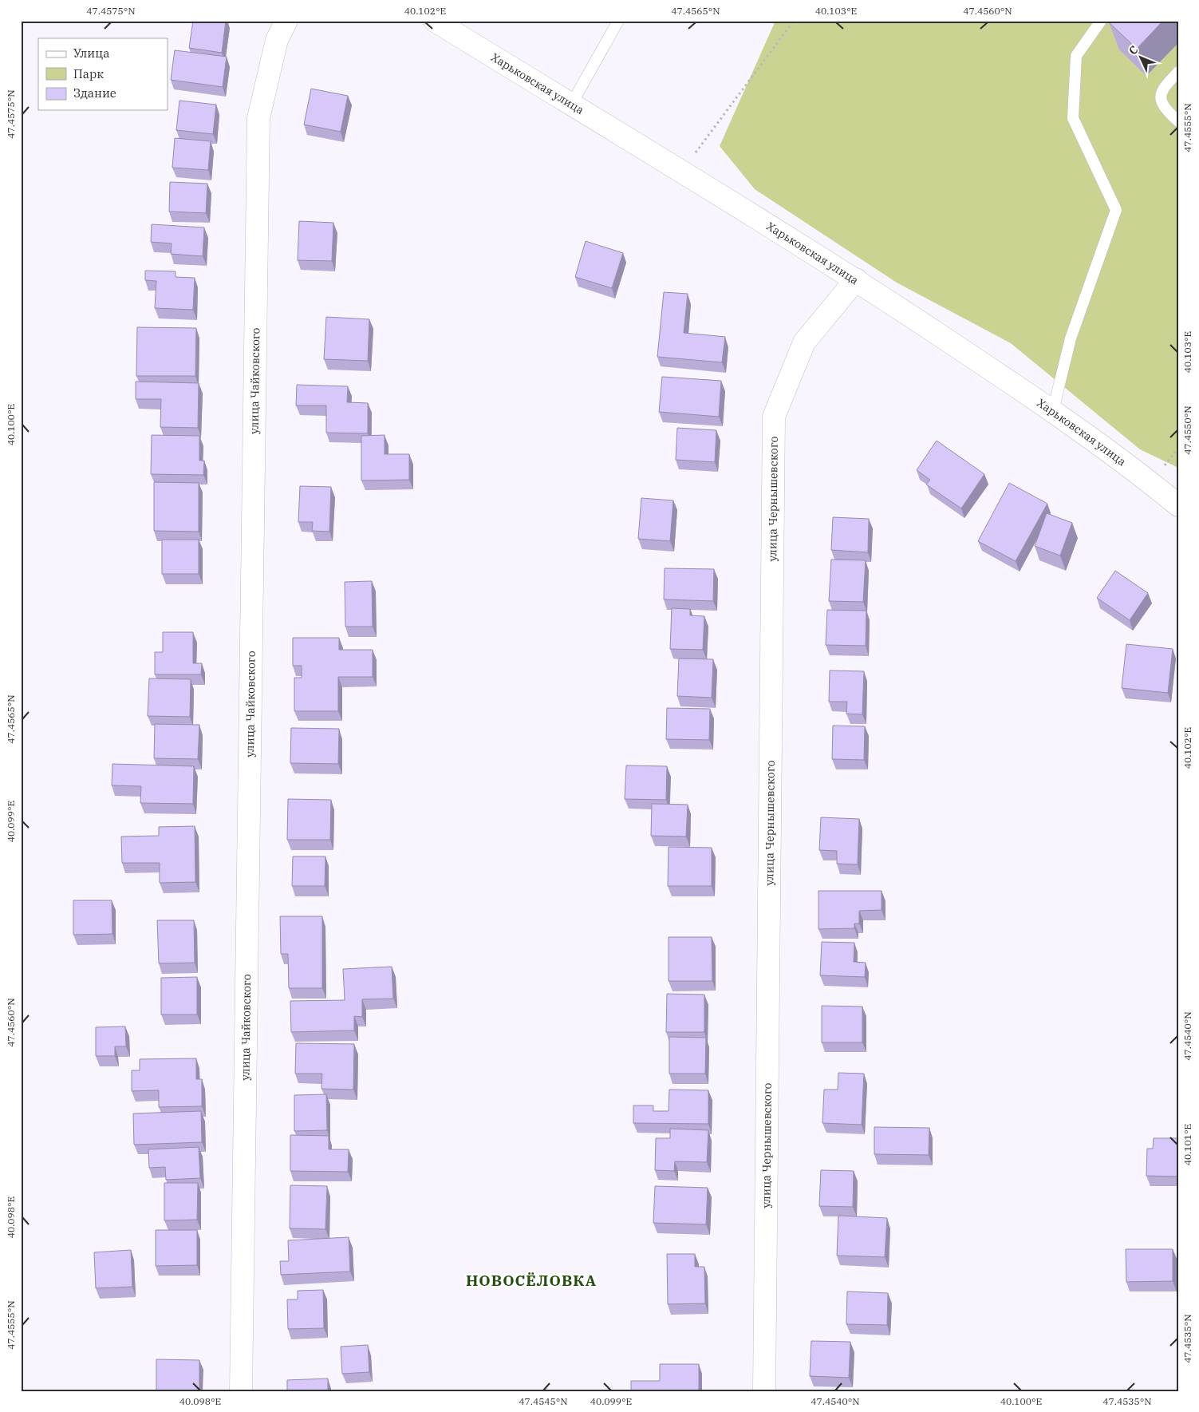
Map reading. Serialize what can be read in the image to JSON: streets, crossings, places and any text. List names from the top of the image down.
{
  "streets": {
    "street": ["Харьковская улица", "улица Чайковского", "улица Чернышевского"]
  },
  "crossings": [
    ["Харьковская улица", "улица Чернышевского"]
  ],
  "districts": ["НОВОСЁЛОВКА"],
  "legend": ["Улица", "Парк", "Здание"],
  "north": "top left",
  "coordinates": [
    "47.4575°N",
    "40.102°E",
    "47.4565°N",
    "40.103°E",
    "47.4560°N",
    "47.4555°N",
    "40.100°E",
    "47.4550°N",
    "40.099°E",
    "47.4540°N",
    "40.101°E",
    "40.098°E",
    "47.4535°N",
    "47.4545°N"
  ]
}
